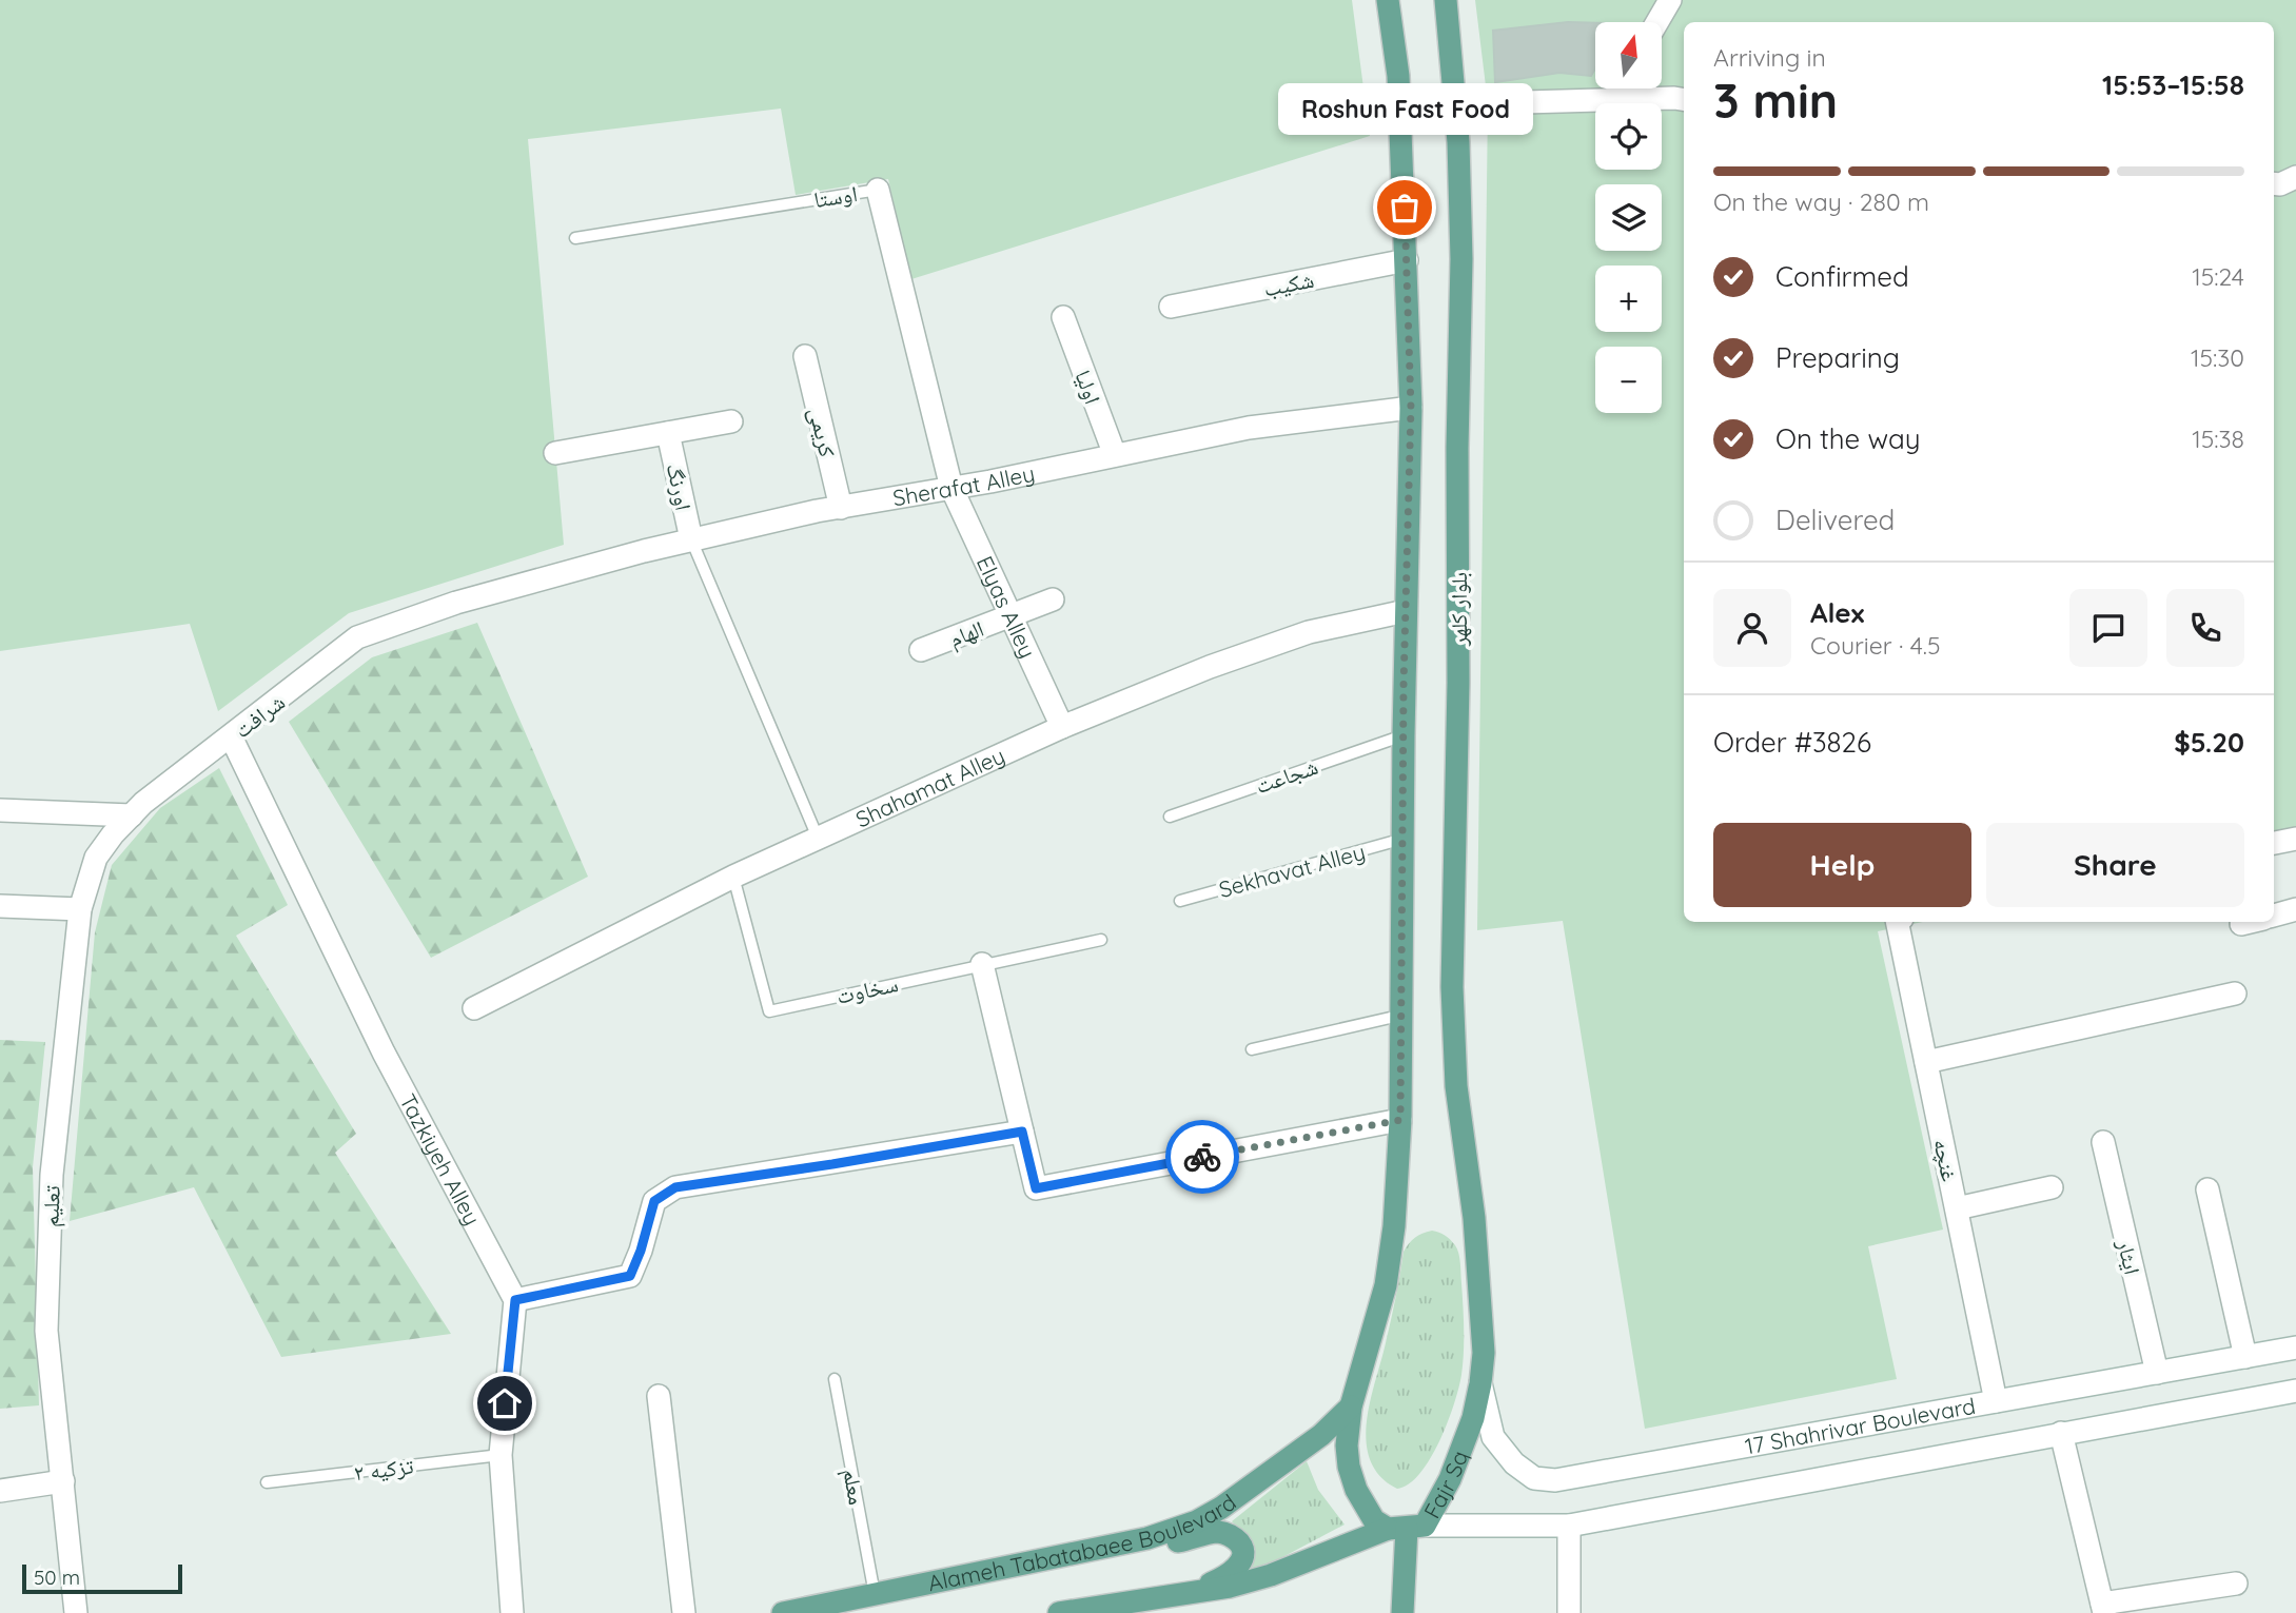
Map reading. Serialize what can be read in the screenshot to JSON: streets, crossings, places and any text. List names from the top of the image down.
{
  "streets": {
    "main road": ["بلوار کلهر", "Fajr Sq", "Alameh Tabatabaee Boulevard"],
    "street": [
      "اوستا",
      "شکیب",
      "اولیا",
      "کریمی",
      "Sherafat Alley",
      "اورنگ",
      "Elyas Alley",
      "الهام",
      "شرافت",
      "Shahamat Alley",
      "Tazkiyeh Alley",
      "غنچه",
      "تعلیم",
      "ایثار",
      "17 Shahrivar Boulevard"
    ],
    "lane": [
      "شجاعت",
      "Sekhavat Alley",
      "سخاوت",
      "تزکیه ۲",
      "معلم"
    ]
  },
  "crossings": [
    ["اوستا", "Sherafat Alley"],
    ["اوستا", "Elyas Alley"],
    ["اولیا", "Sherafat Alley"],
    ["کریمی", "Sherafat Alley"],
    ["Sherafat Alley", "اورنگ"],
    ["Sherafat Alley", "Elyas Alley"],
    ["Sherafat Alley", "شرافت"],
    ["اورنگ", "شرافت"],
    ["Elyas Alley", "الهام"],
    ["Elyas Alley", "Shahamat Alley"],
    ["بلوار کلهر", "Fajr Sq"],
    ["شرافت", "Tazkiyeh Alley"],
    ["شرافت", "تعلیم"],
    ["Shahamat Alley", "سخاوت"],
    ["غنچه", "17 Shahrivar Boulevard"],
    ["ایثار", "17 Shahrivar Boulevard"],
    ["17 Shahrivar Boulevard", "Fajr Sq"],
    ["معلم", "Alameh Tabatabaee Boulevard"]
  ],
  "places": ["Roshun Fast Food"],
  "scale_bar": "50 m",
  "north": "top",
  "page": {
    "map_buttons": ["+", "−"],
    "heading": ["3 min", "Arriving in", "15:53–15:58"],
    "panel": [
      "Alex",
      "Courier · 4.5",
      "Order #3826",
      "$5.20"
    ],
    "bubble": "Roshun Fast Food",
    "bar": "On the way · 280 m",
    "list": [
      ["Confirmed", "15:24"],
      ["Preparing", "15:30"],
      ["On the way", "15:38"],
      "Delivered"
    ],
    "buttons": ["Help", "Share"],
    "scale": "50 m"
  }
}
